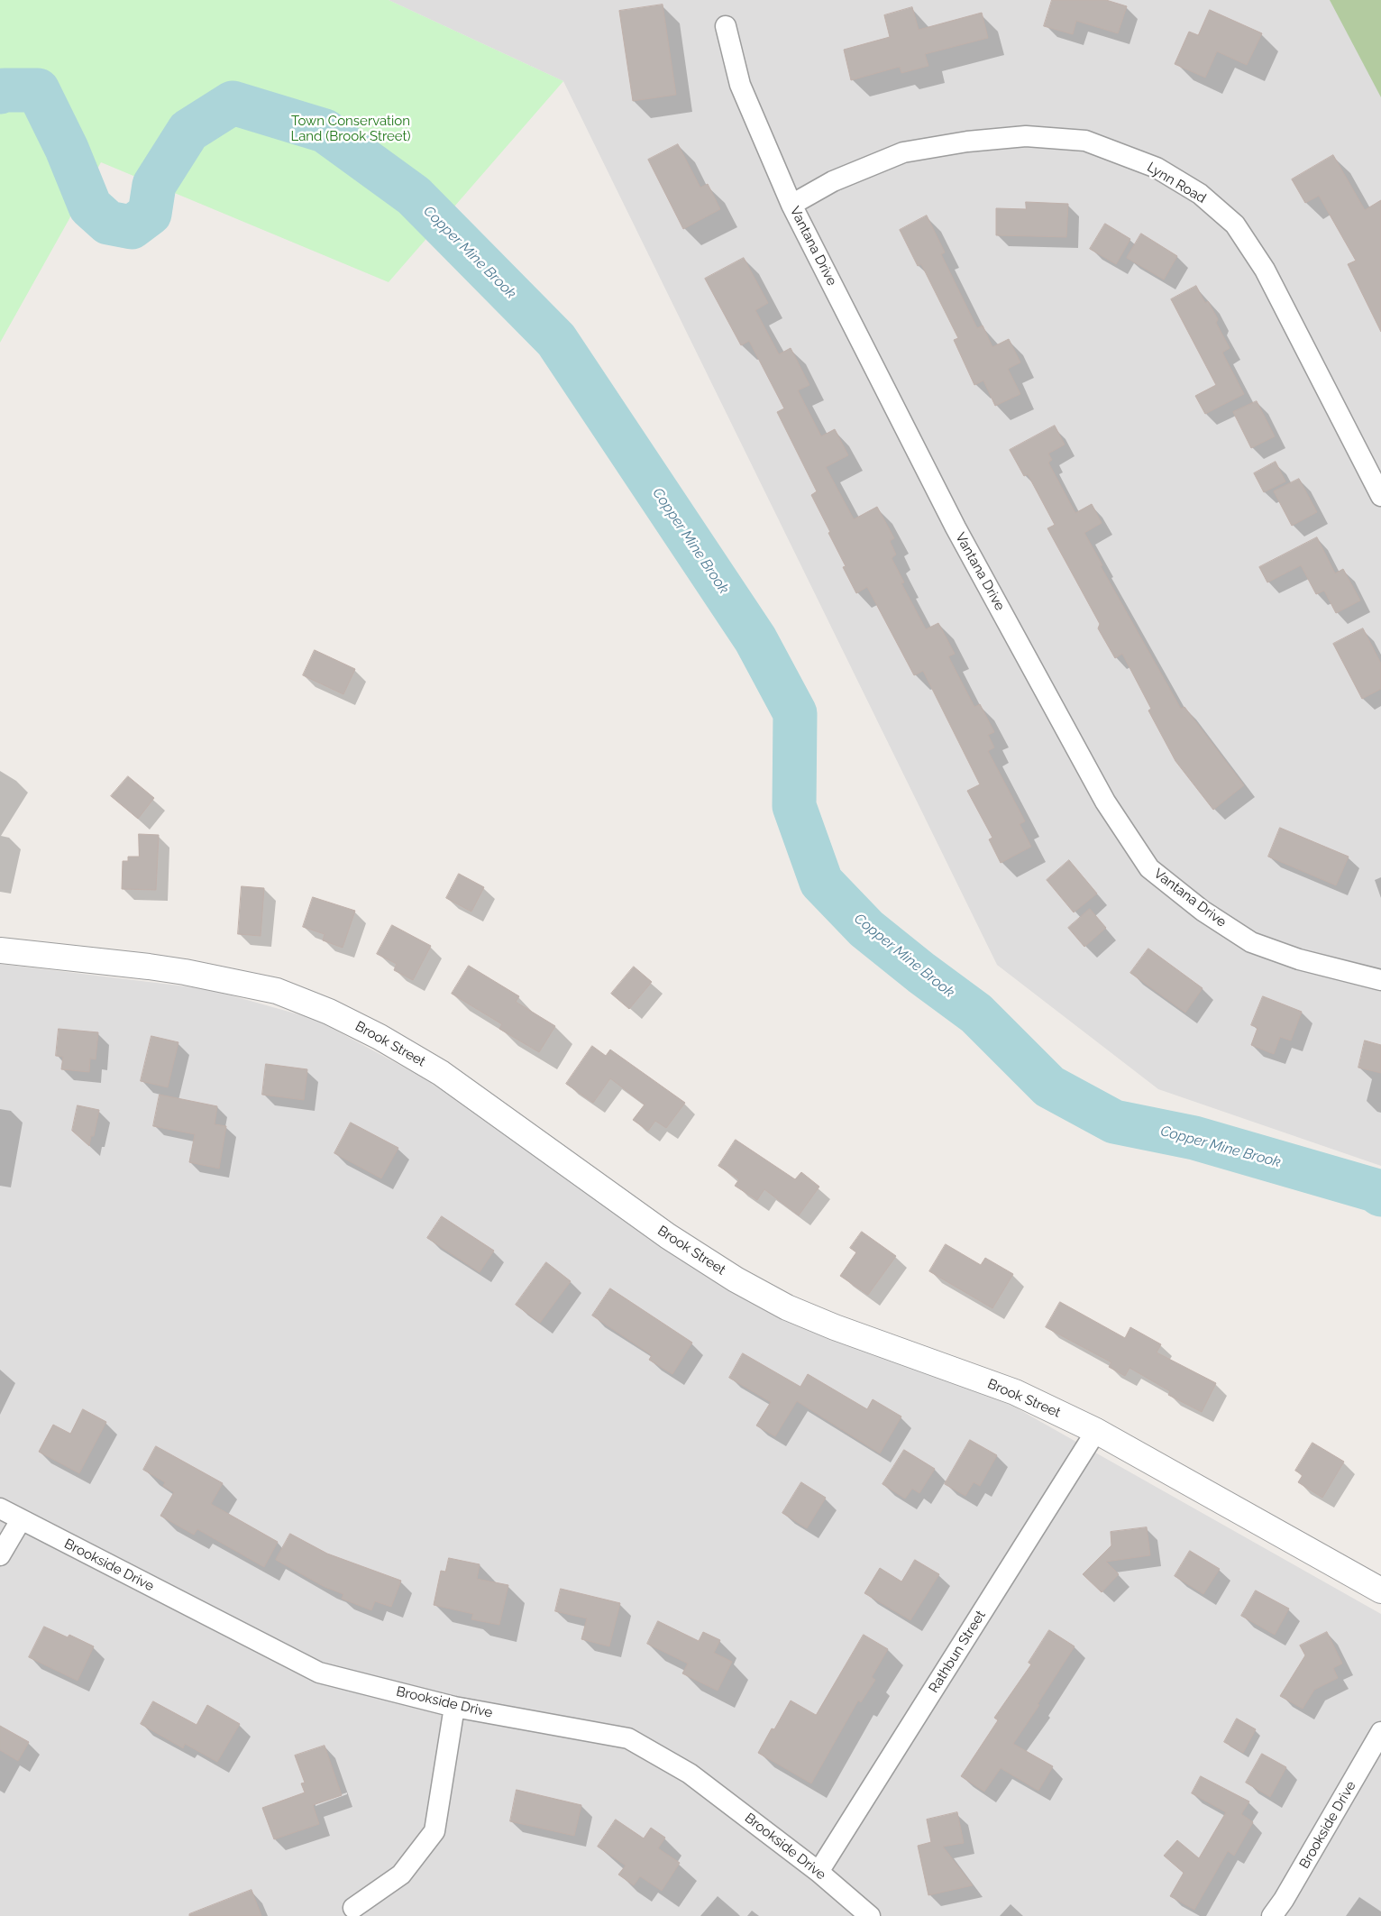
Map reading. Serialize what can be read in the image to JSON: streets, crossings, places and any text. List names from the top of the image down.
{
  "streets": {
    "street": [
      "Lynn Road",
      "Vantana Drive",
      "Brook Street",
      "Brookside Drive",
      "Rathbun Street"
    ]
  },
  "crossings": [
    ["Lynn Road", "Vantana Drive"],
    ["Brook Street", "Rathbun Street"],
    ["Brookside Drive", "Rathbun Street"]
  ],
  "water": ["Copper Mine Brook"],
  "parks": ["Town Conservation Land (Brook Street)"]
}
